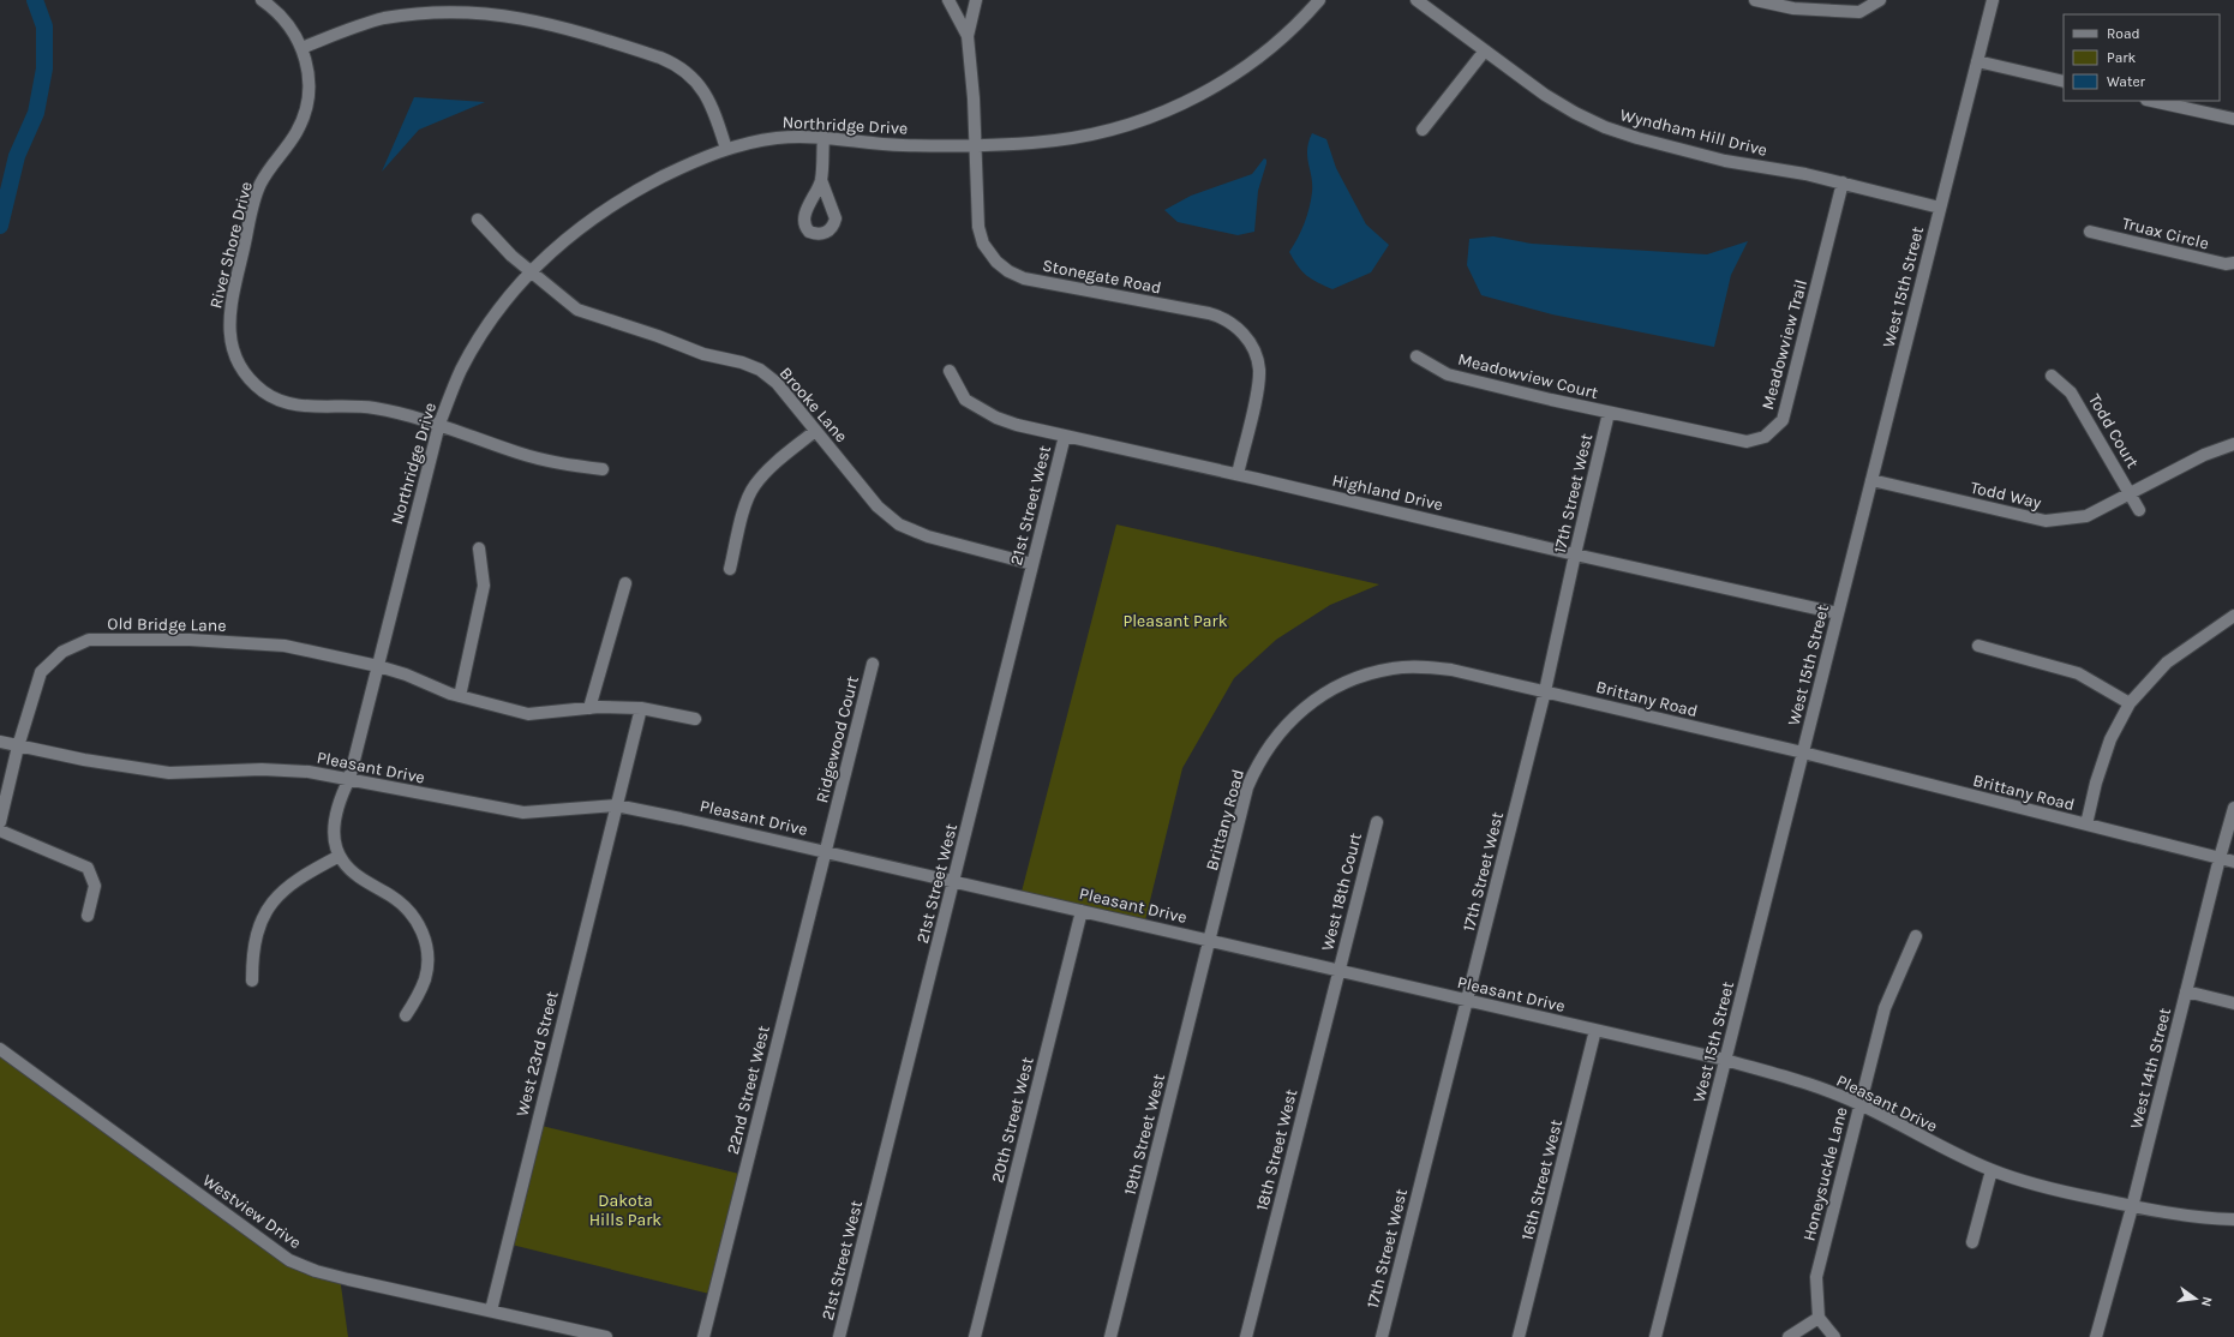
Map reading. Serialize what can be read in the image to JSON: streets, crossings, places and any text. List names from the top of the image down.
{
  "streets": {
    "street": [
      "Northridge Drive",
      "Wyndham Hill Drive",
      "Truax Circle",
      "River Shore Drive",
      "Stonegate Road",
      "West 15th Street",
      "Meadowview Trail",
      "Meadowview Court",
      "Brooke Lane",
      "Todd Court",
      "Highland Drive",
      "17th Street West",
      "Todd Way",
      "21st Street West",
      "Old Bridge Lane",
      "Brittany Road",
      "Ridgewood Court",
      "Pleasant Drive",
      "West 18th Court",
      "West 23rd Street",
      "West 14th Street",
      "22nd Street West",
      "20th Street West",
      "19th Street West",
      "18th Street West",
      "Honeysuckle Lane",
      "16th Street West",
      "Westview Drive"
    ]
  },
  "crossings": [
    ["Northridge Drive", "River Shore Drive"],
    ["Northridge Drive", "Stonegate Road"],
    ["Northridge Drive", "Brooke Lane"],
    ["Northridge Drive", "Old Bridge Lane"],
    ["Northridge Drive", "Pleasant Drive"],
    ["Wyndham Hill Drive", "West 15th Street"],
    ["Wyndham Hill Drive", "Meadowview Trail"],
    ["Stonegate Road", "Highland Drive"],
    ["West 15th Street", "Highland Drive"],
    ["West 15th Street", "Todd Way"],
    ["West 15th Street", "Brittany Road"],
    ["West 15th Street", "Pleasant Drive"],
    ["Meadowview Trail", "Meadowview Court"],
    ["Meadowview Trail", "17th Street West"],
    ["Meadowview Court", "17th Street West"],
    ["Brooke Lane", "21st Street West"],
    ["Todd Court", "Todd Way"],
    ["Highland Drive", "17th Street West"],
    ["Highland Drive", "21st Street West"],
    ["17th Street West", "Brittany Road"],
    ["17th Street West", "Pleasant Drive"],
    ["21st Street West", "Pleasant Drive"],
    ["Old Bridge Lane", "Pleasant Drive"],
    ["Old Bridge Lane", "West 23rd Street"],
    ["Brittany Road", "Pleasant Drive"],
    ["Brittany Road", "West 14th Street"],
    ["Brittany Road", "19th Street West"],
    ["Ridgewood Court", "Pleasant Drive"],
    ["Ridgewood Court", "22nd Street West"],
    ["Pleasant Drive", "West 18th Court"],
    ["Pleasant Drive", "West 23rd Street"],
    ["Pleasant Drive", "West 14th Street"],
    ["Pleasant Drive", "22nd Street West"],
    ["Pleasant Drive", "20th Street West"],
    ["Pleasant Drive", "19th Street West"],
    ["Pleasant Drive", "18th Street West"],
    ["Pleasant Drive", "Honeysuckle Lane"],
    ["Pleasant Drive", "16th Street West"],
    ["West 18th Court", "18th Street West"],
    ["West 23rd Street", "Westview Drive"]
  ],
  "parks": ["Pleasant Park", "Dakota Hills Park"],
  "legend": ["Road", "Park", "Water"],
  "north": "right"
}
